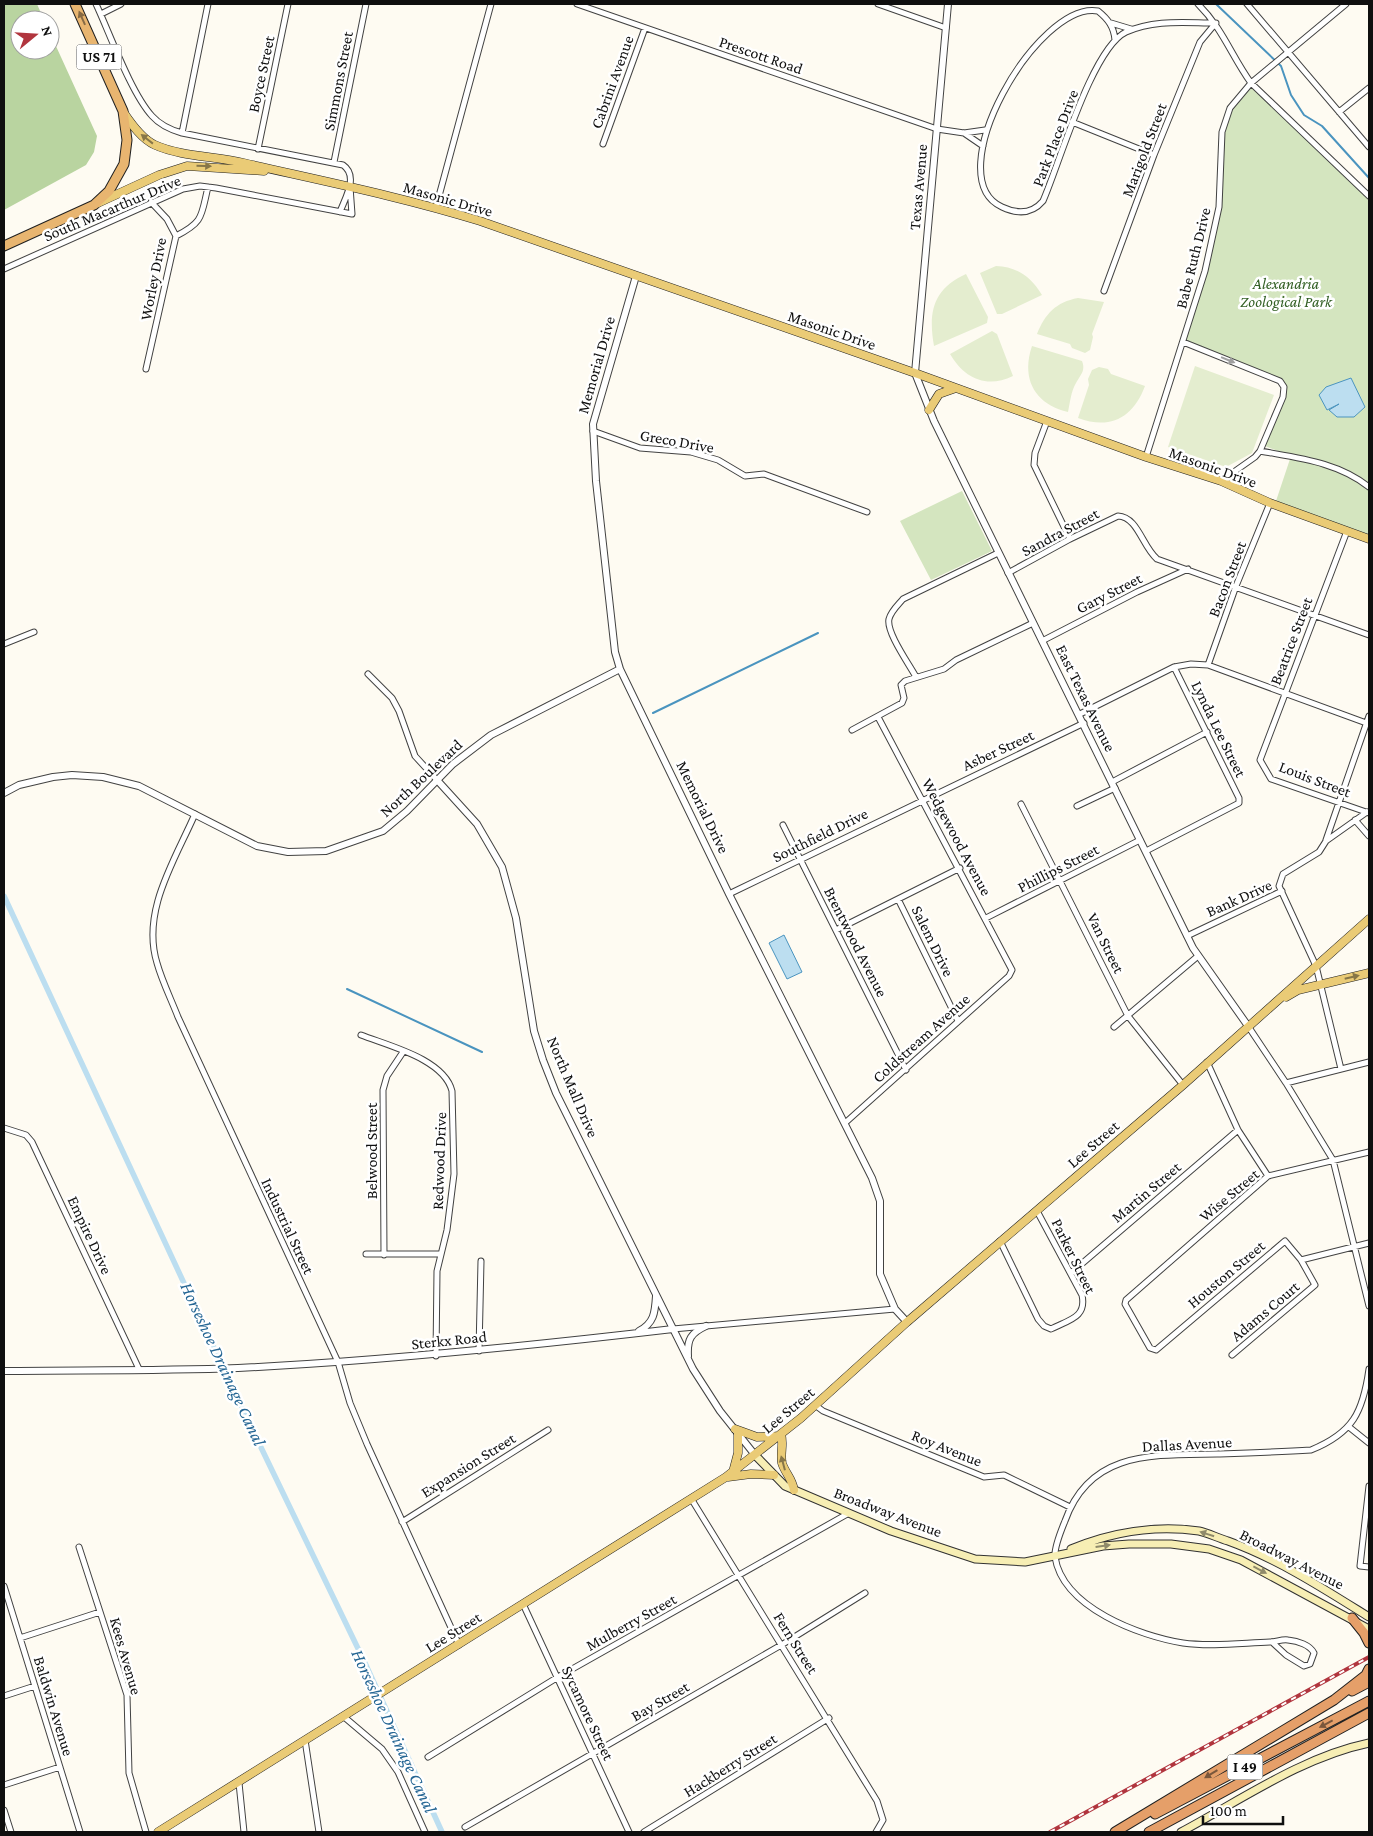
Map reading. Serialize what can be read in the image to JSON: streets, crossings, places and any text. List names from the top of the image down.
{
  "streets": {
    "highway": ["US 71", "I 49"],
    "main road": ["Masonic Drive", "Lee Street", "Broadway Avenue"],
    "street": [
      "Prescott Road",
      "Boyce Street",
      "Simmons Street",
      "Cabrini Avenue",
      "Park Place Drive",
      "Marigold Street",
      "Texas Avenue",
      "South Macarthur Drive",
      "Babe Ruth Drive",
      "Worley Drive",
      "Memorial Drive",
      "Greco Drive",
      "Sandra Street",
      "Bacon Street",
      "Gary Street",
      "Beatrice Street",
      "East Texas Avenue",
      "Lynda Lee Street",
      "Asber Street",
      "North Boulevard",
      "Louis Street",
      "Southfield Drive",
      "Wedgewood Avenue",
      "Phillips Street",
      "Bank Drive",
      "Salem Drive",
      "Brentwood Avenue",
      "Van Street",
      "Coldstream Avenue",
      "North Mall Drive",
      "Belwood Street",
      "Redwood Drive",
      "Martin Street",
      "Wise Street",
      "Industrial Street",
      "Empire Drive",
      "Parker Street",
      "Houston Street",
      "Adams Court",
      "Sterkx Road",
      "Dallas Avenue",
      "Roy Avenue",
      "Expansion Street",
      "Mulberry Street",
      "Fern Street",
      "Kees Avenue",
      "Bay Street",
      "Baldwin Avenue",
      "Sycamore Street",
      "Hackberry Street"
    ]
  },
  "crossings": [
    ["Prescott Road", "Cabrini Avenue"],
    ["Prescott Road", "Texas Avenue"],
    ["US 71", "Masonic Drive"],
    ["Texas Avenue", "Masonic Drive"],
    ["Texas Avenue", "East Texas Avenue"],
    ["Masonic Drive", "South Macarthur Drive"],
    ["Masonic Drive", "Babe Ruth Drive"],
    ["Masonic Drive", "Memorial Drive"],
    ["Masonic Drive", "Bacon Street"],
    ["Masonic Drive", "Beatrice Street"],
    ["Masonic Drive", "East Texas Avenue"],
    ["South Macarthur Drive", "Worley Drive"],
    ["Memorial Drive", "Greco Drive"],
    ["Memorial Drive", "North Boulevard"],
    ["Memorial Drive", "Southfield Drive"],
    ["Memorial Drive", "Coldstream Avenue"],
    ["Memorial Drive", "Lee Street"],
    ["Memorial Drive", "Sterkx Road"],
    ["Sandra Street", "Gary Street"],
    ["Sandra Street", "East Texas Avenue"],
    ["Gary Street", "East Texas Avenue"],
    ["Beatrice Street", "Louis Street"],
    ["East Texas Avenue", "Lynda Lee Street"],
    ["East Texas Avenue", "Asber Street"],
    ["East Texas Avenue", "Phillips Street"],
    ["East Texas Avenue", "Bank Drive"],
    ["East Texas Avenue", "Lee Street"],
    ["Asber Street", "Southfield Drive"],
    ["Asber Street", "Wedgewood Avenue"],
    ["North Boulevard", "North Mall Drive"],
    ["North Boulevard", "Industrial Street"],
    ["Southfield Drive", "Wedgewood Avenue"],
    ["Southfield Drive", "Brentwood Avenue"],
    ["Wedgewood Avenue", "Phillips Street"],
    ["Wedgewood Avenue", "Coldstream Avenue"],
    ["Phillips Street", "Van Street"],
    ["Bank Drive", "Lee Street"],
    ["Salem Drive", "Coldstream Avenue"],
    ["Brentwood Avenue", "Coldstream Avenue"],
    ["Van Street", "Lee Street"],
    ["North Mall Drive", "Lee Street"],
    ["North Mall Drive", "Sterkx Road"],
    ["North Mall Drive", "Broadway Avenue"],
    ["Lee Street", "Industrial Street"],
    ["Lee Street", "Parker Street"],
    ["Lee Street", "Roy Avenue"],
    ["Lee Street", "Broadway Avenue"],
    ["Lee Street", "Fern Street"],
    ["Lee Street", "Sycamore Street"],
    ["Belwood Street", "Redwood Drive"],
    ["Redwood Drive", "Sterkx Road"],
    ["Martin Street", "Parker Street"],
    ["Wise Street", "Houston Street"],
    ["Industrial Street", "Sterkx Road"],
    ["Industrial Street", "Expansion Street"],
    ["Empire Drive", "Sterkx Road"],
    ["Houston Street", "Adams Court"],
    ["Dallas Avenue", "Roy Avenue"],
    ["Dallas Avenue", "Broadway Avenue"],
    ["Broadway Avenue", "Mulberry Street"],
    ["Mulberry Street", "Fern Street"],
    ["Mulberry Street", "Sycamore Street"],
    ["Fern Street", "Bay Street"],
    ["Fern Street", "Hackberry Street"],
    ["Bay Street", "Sycamore Street"]
  ],
  "water": ["Horseshoe Drainage Canal"],
  "parks": ["Alexandria Zoological Park"],
  "scale_bar": "100 m",
  "north": "right"
}
